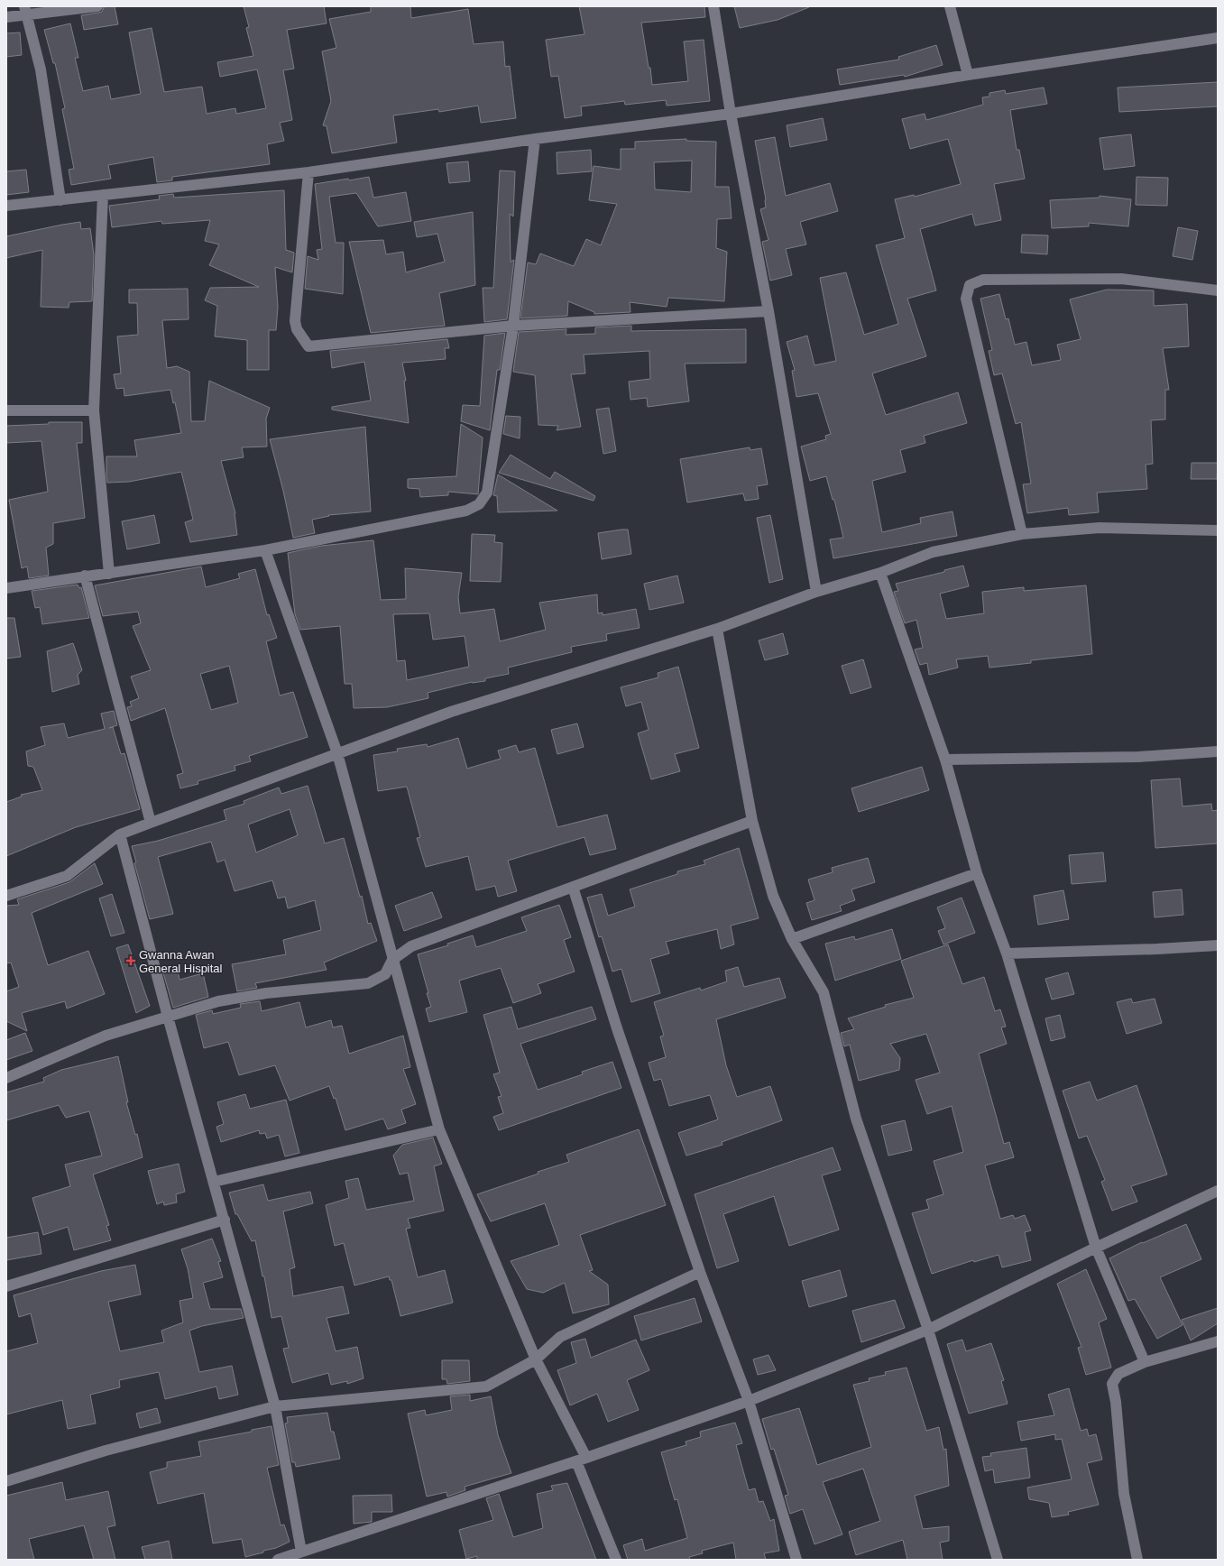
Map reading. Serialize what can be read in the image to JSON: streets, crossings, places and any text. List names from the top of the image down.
{
  "places": {
    "health": ["Gwanna Awan General Hispital"]
  }
}
